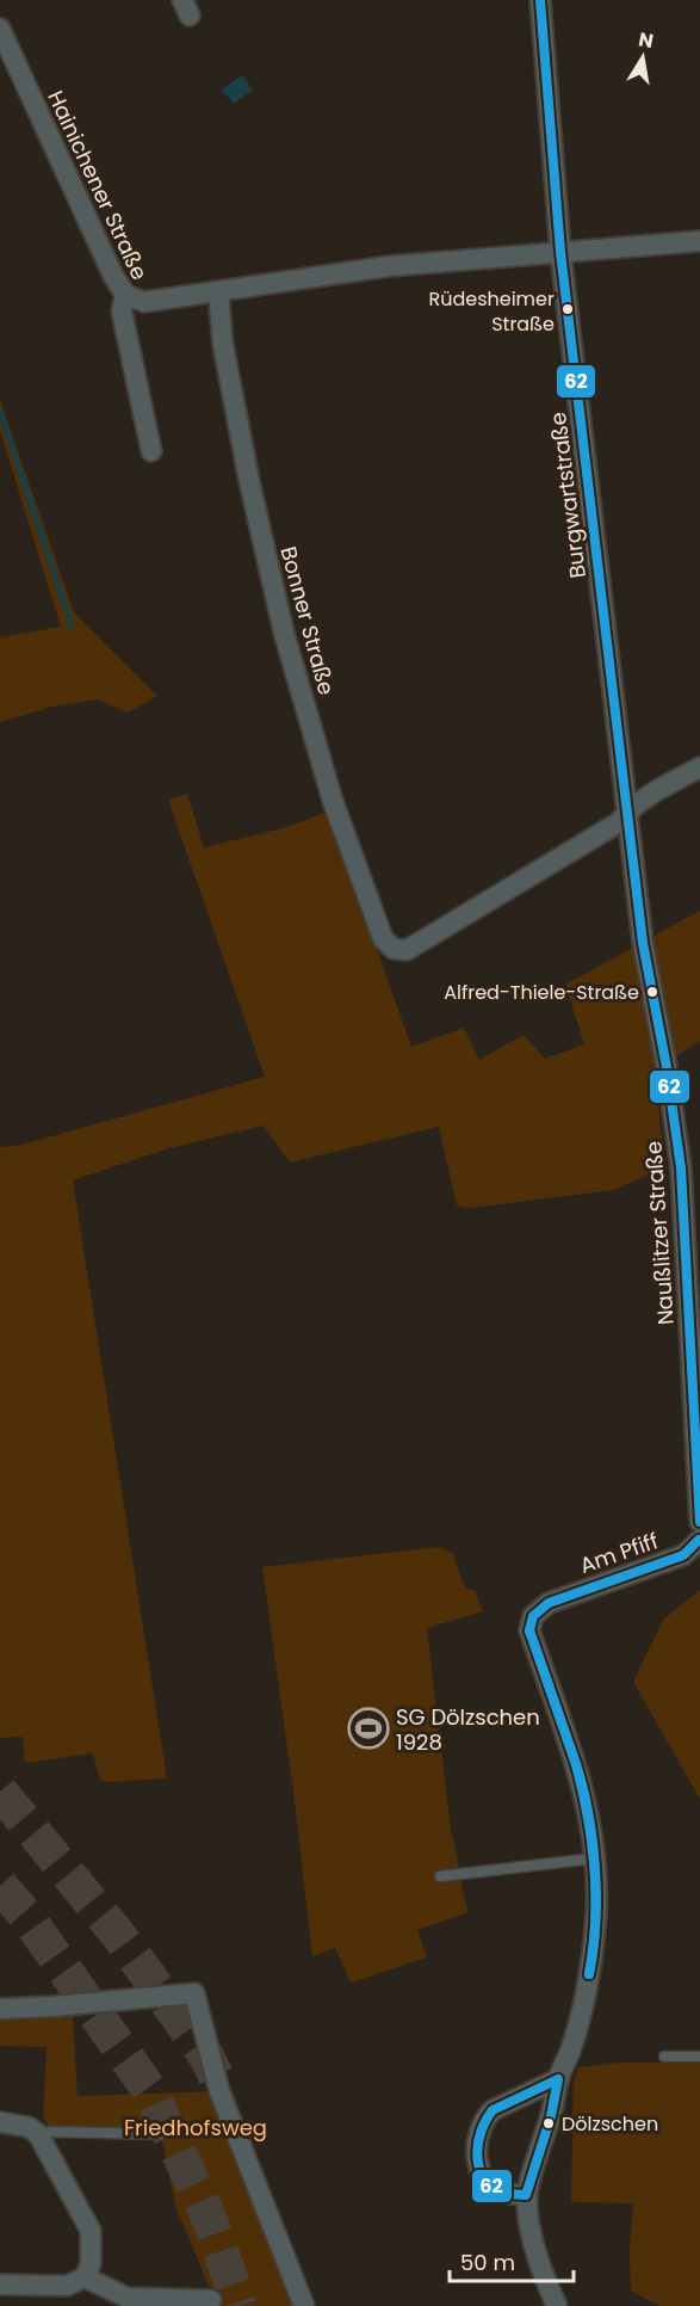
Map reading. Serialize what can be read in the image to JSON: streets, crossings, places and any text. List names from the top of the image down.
{
  "streets": {
    "street": [
      "Hainichener Straße",
      "Burgwartstraße",
      "Bonner Straße",
      "Naußlitzer Straße",
      "Am Pfiff"
    ]
  },
  "crossings": [
    ["Burgwartstraße", "Bonner Straße"],
    ["Burgwartstraße", "Naußlitzer Straße"],
    ["Naußlitzer Straße", "Am Pfiff"]
  ],
  "parks": ["Friedhofsweg"],
  "places": {
    "other": ["Rüdesheimer Straße", "Alfred-Thiele-Straße", "Dölzschen"],
    "sports": ["SG Dölzschen 1928"]
  },
  "lines": ["transit line 62"],
  "scale_bar": "50 m",
  "north": "top"
}
